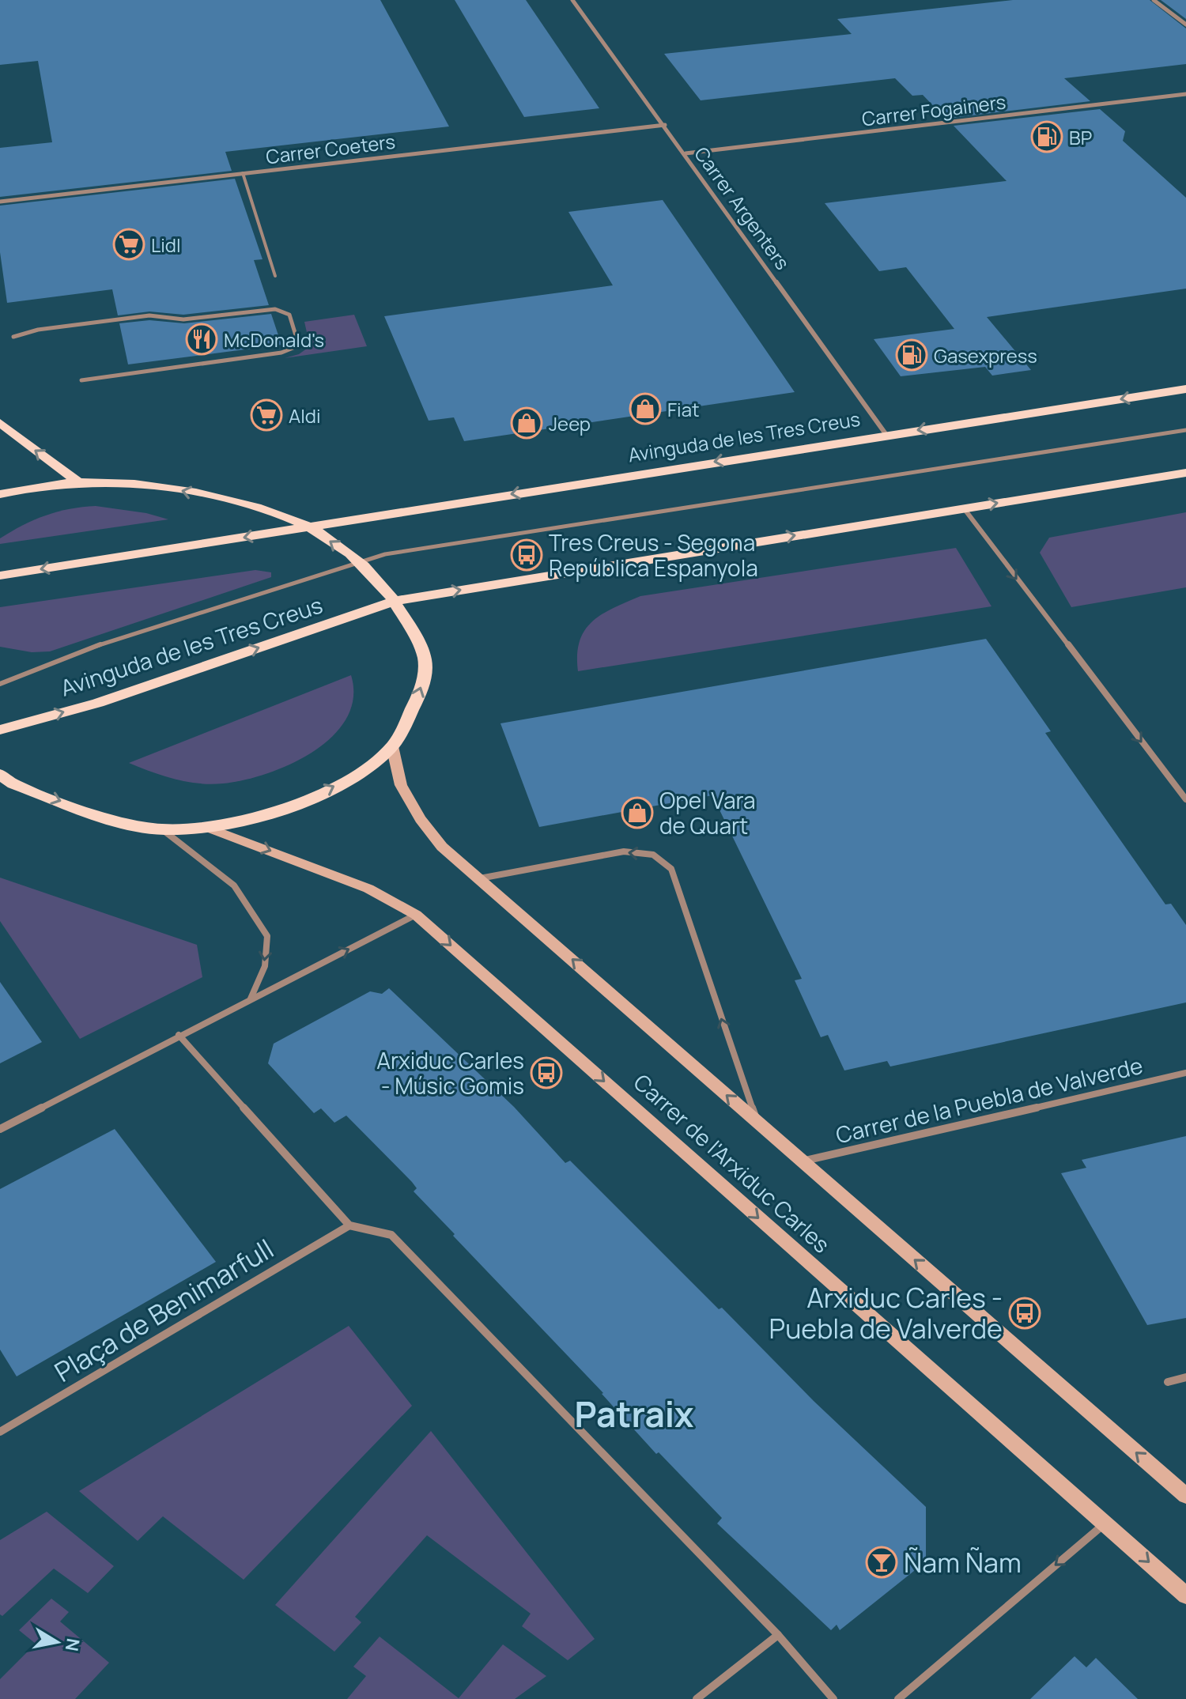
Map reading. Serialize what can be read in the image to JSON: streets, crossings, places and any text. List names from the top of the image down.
{
  "streets": {
    "main road": ["Avinguda de les Tres Creus", "Carrer de l'Arxiduc Carles"],
    "street": [
      "Carrer Fogainers",
      "Carrer Coeters",
      "Carrer Argenters",
      "Carrer de la Puebla de Valverde",
      "Plaça de Benimarfull"
    ]
  },
  "crossings": [
    ["Carrer Fogainers", "Carrer Argenters"],
    ["Carrer Coeters", "Carrer Argenters"],
    ["Carrer Argenters", "Avinguda de les Tres Creus"],
    ["Avinguda de les Tres Creus", "Carrer de l'Arxiduc Carles"],
    ["Carrer de la Puebla de Valverde", "Carrer de l'Arxiduc Carles"]
  ],
  "districts": ["Patraix"],
  "places": {
    "fuel station": ["BP", "Gasexpress"],
    "supermarket": ["Lidl", "Aldi"],
    "restaurant": ["McDonald's"],
    "shop": ["Fiat", "Jeep", "Opel Vara de Quart"],
    "bus stop": ["Tres Creus - Segona República Espanyola", "Arxiduc Carles - Músic Gomis", "Arxiduc Carles - Puebla de Valverde"],
    "bar": ["Ñam Ñam"]
  },
  "north": "right"
}
